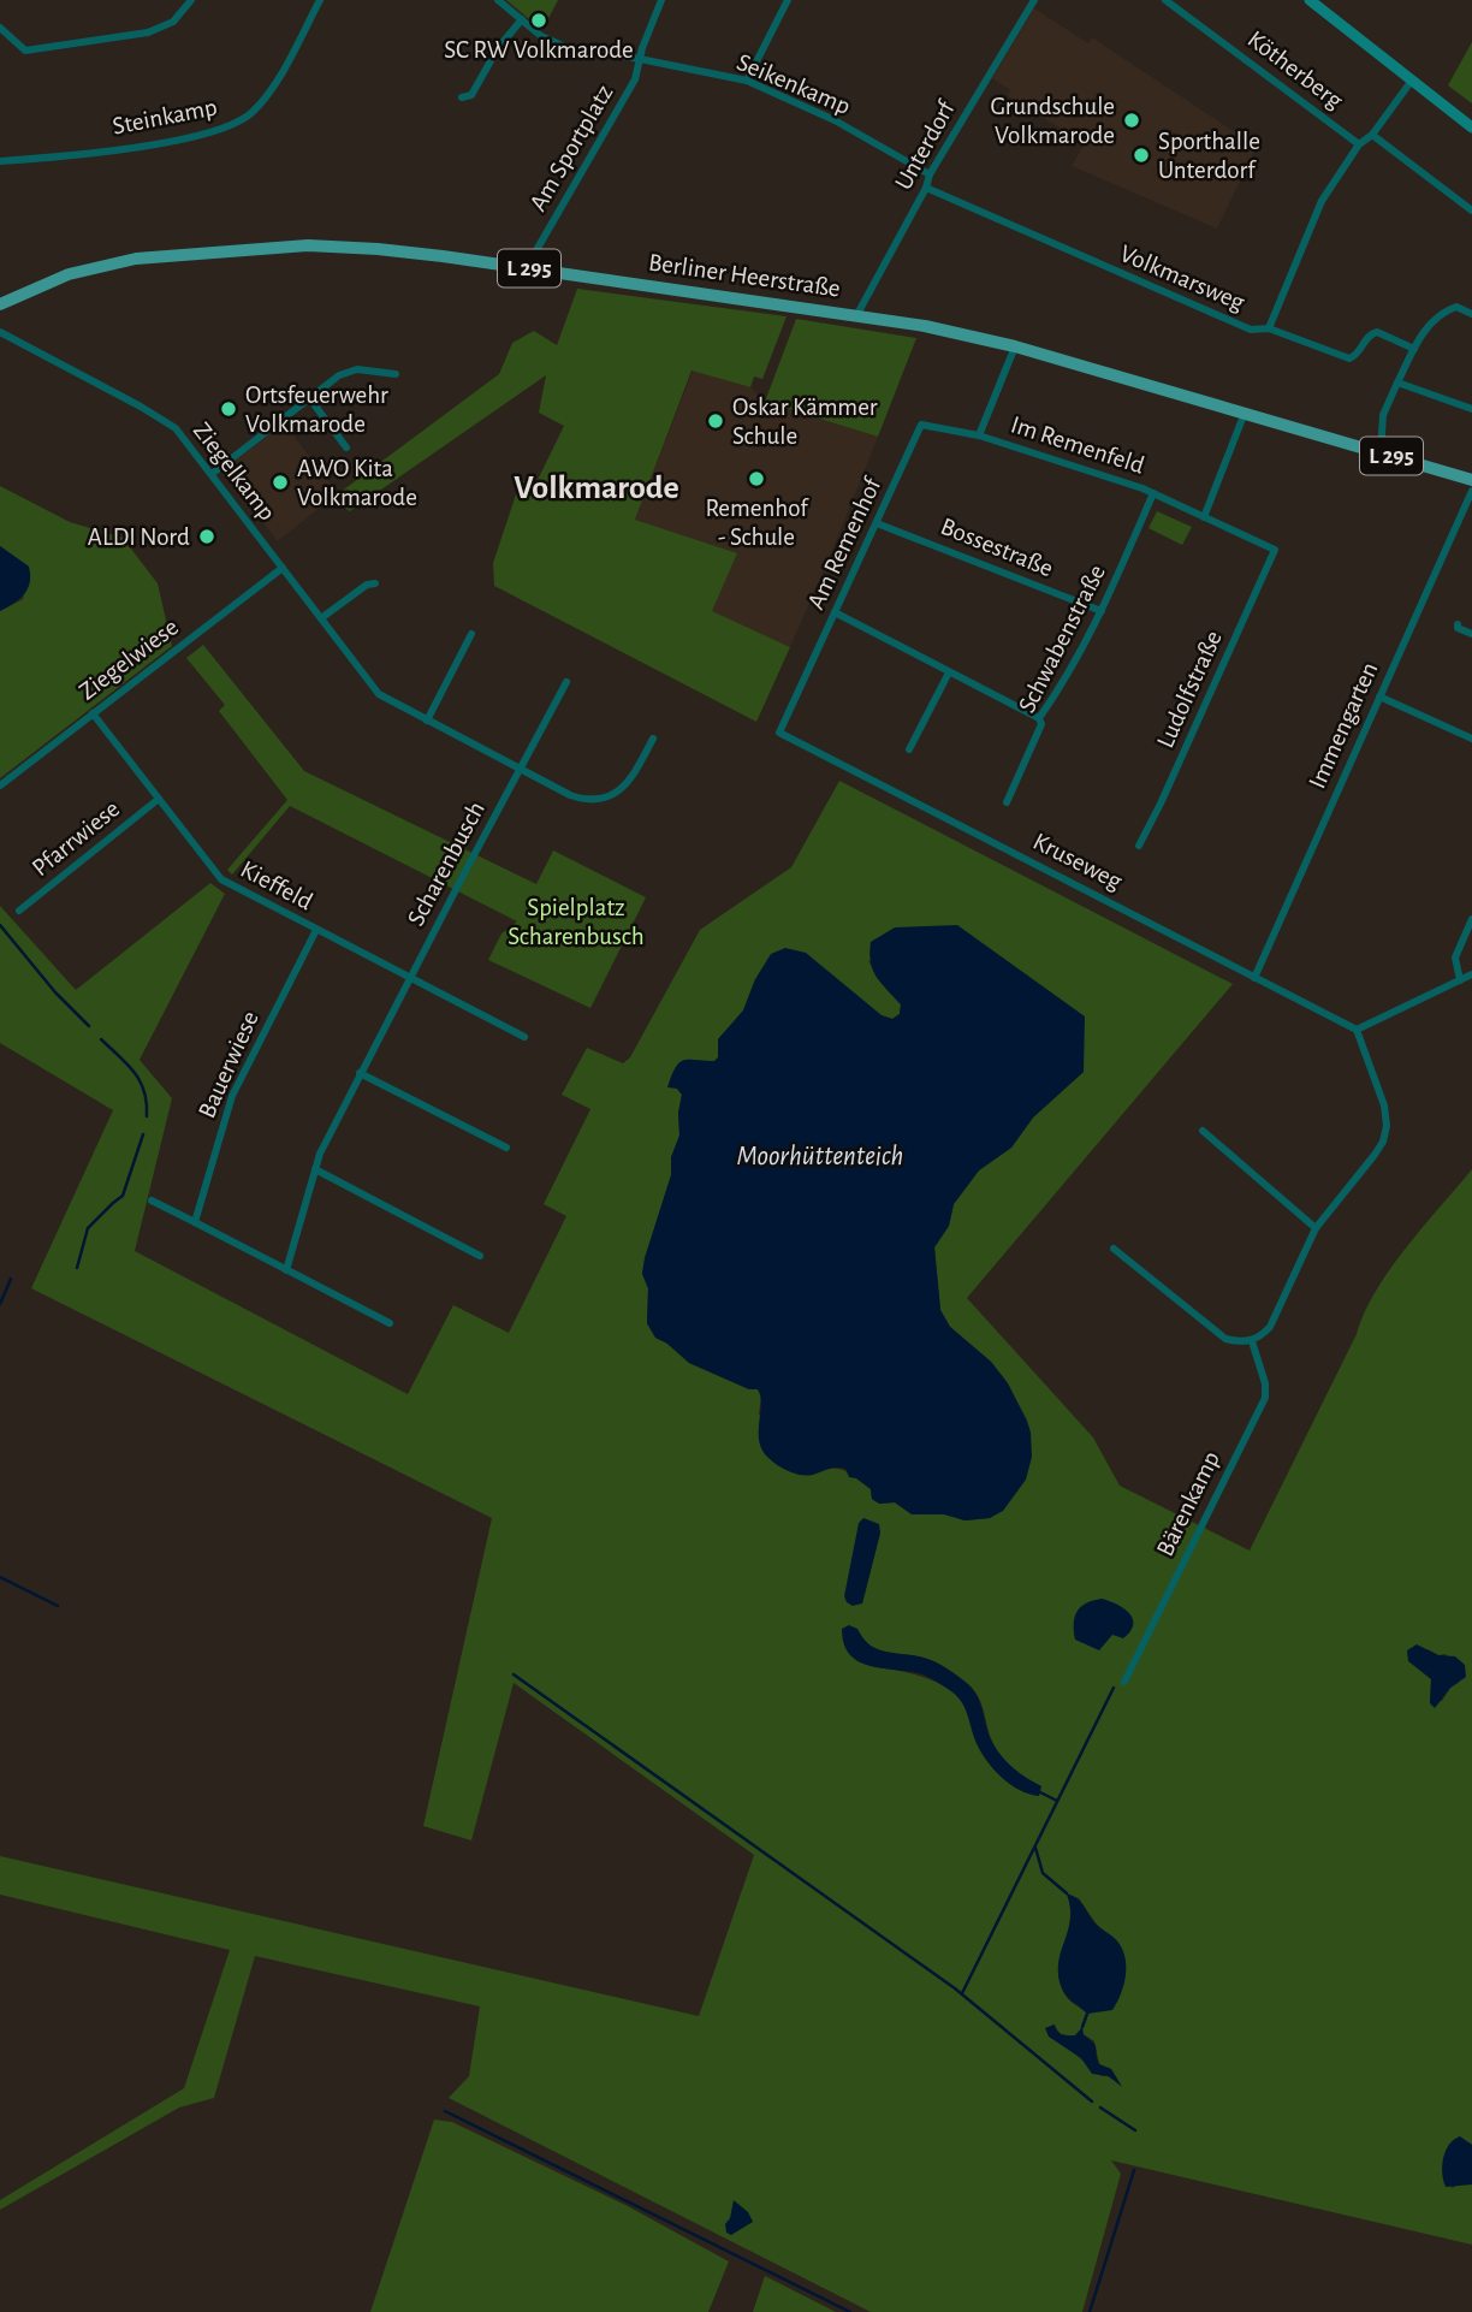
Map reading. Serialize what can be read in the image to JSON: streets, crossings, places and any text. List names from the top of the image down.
{
  "streets": {
    "main road": ["L 295", "Berliner Heerstraße"],
    "street": [
      "Kötherberg",
      "Seikenkamp",
      "Steinkamp",
      "Unterdorf",
      "Am Sportplatz",
      "Volkmarsweg",
      "Im Remenfeld",
      "Ziegelkamp",
      "Am Remenhof",
      "Bossestraße",
      "Schwabenstraße",
      "Ziegelwiese",
      "Ludolfstraße",
      "Immengarten",
      "Pfarrwiese",
      "Kruseweg",
      "Scharenbusch",
      "Kieffeld",
      "Bauerwiese",
      "Bärenkamp"
    ]
  },
  "crossings": [
    ["Seikenkamp", "Unterdorf"],
    ["Seikenkamp", "Am Sportplatz"],
    ["Unterdorf", "Berliner Heerstraße"],
    ["Unterdorf", "Volkmarsweg"],
    ["Am Sportplatz", "Berliner Heerstraße"],
    ["Berliner Heerstraße", "Im Remenfeld"],
    ["Im Remenfeld", "Am Remenhof"],
    ["Im Remenfeld", "Schwabenstraße"],
    ["Im Remenfeld", "Ludolfstraße"],
    ["Ziegelkamp", "Ziegelwiese"],
    ["Ziegelkamp", "Scharenbusch"],
    ["Am Remenhof", "Bossestraße"],
    ["Am Remenhof", "Kruseweg"],
    ["Bossestraße", "Schwabenstraße"],
    ["Ziegelwiese", "Kieffeld"],
    ["Immengarten", "Kruseweg"],
    ["Pfarrwiese", "Kieffeld"],
    ["Scharenbusch", "Kieffeld"],
    ["Kieffeld", "Bauerwiese"]
  ],
  "districts": ["Volkmarode"],
  "water": ["Moorhüttenteich"],
  "parks": ["Spielplatz Scharenbusch"],
  "places": [
    "SC RW Volkmarode",
    "Grundschule Volkmarode",
    "Sporthalle Unterdorf",
    "Ortsfeuerwehr Volkmarode",
    "Oskar Kämmer Schule",
    "Remenhof - Schule",
    "AWO Kita Volkmarode",
    "ALDI Nord"
  ]
}
